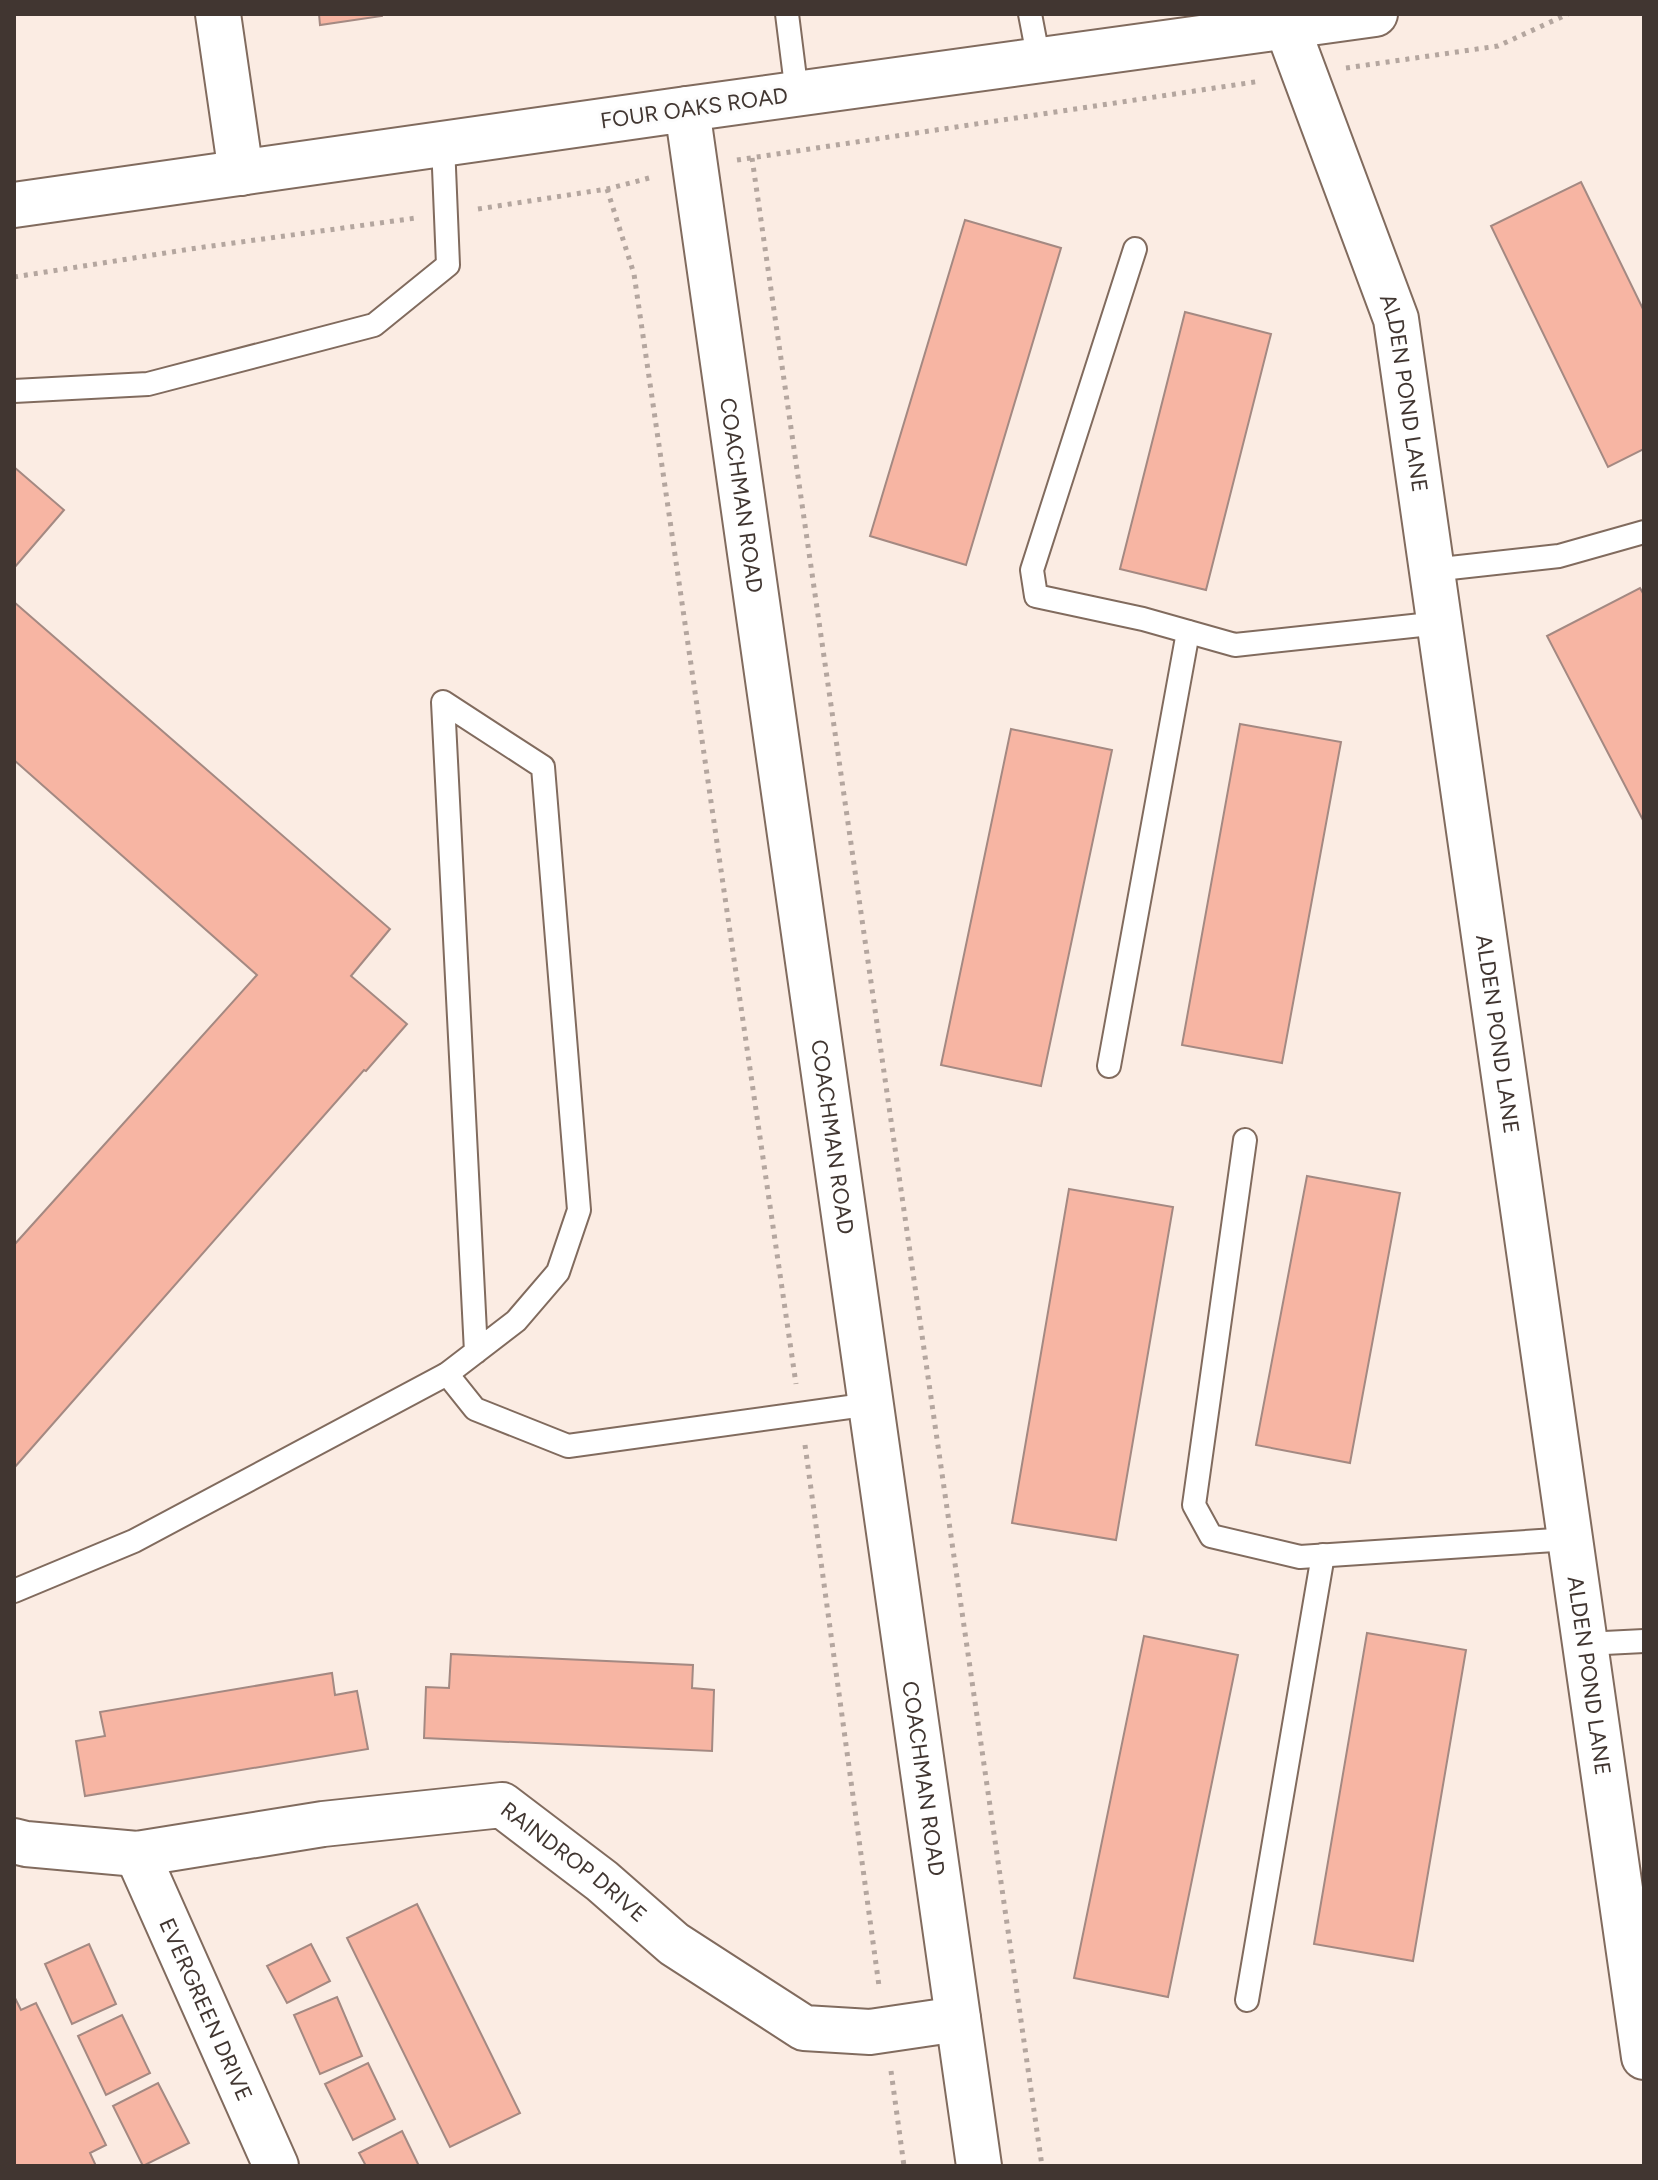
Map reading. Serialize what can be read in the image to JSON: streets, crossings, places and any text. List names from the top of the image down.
{
  "streets": {
    "street": [
      "FOUR OAKS ROAD",
      "ALDEN POND LANE",
      "COACHMAN ROAD",
      "RAINDROP DRIVE",
      "EVERGREEN DRIVE"
    ]
  },
  "crossings": [
    ["FOUR OAKS ROAD", "ALDEN POND LANE"],
    ["FOUR OAKS ROAD", "COACHMAN ROAD"],
    ["COACHMAN ROAD", "RAINDROP DRIVE"],
    ["RAINDROP DRIVE", "EVERGREEN DRIVE"]
  ]
}
